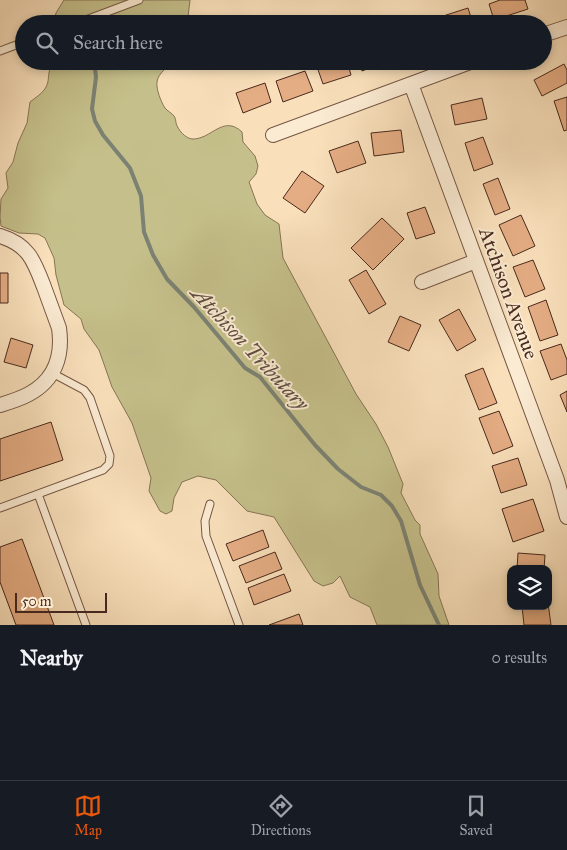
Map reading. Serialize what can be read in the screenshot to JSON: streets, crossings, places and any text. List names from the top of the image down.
{
  "streets": {
    "street": ["Atchison Avenue"]
  },
  "water": ["Atchison Tributary"],
  "scale_bar": "50 m",
  "page": {
    "search": "Search here",
    "scale": "50 m",
    "heading": ["Nearby", "0 results"],
    "nav": ["Map", "Directions", "Saved"]
  }
}
